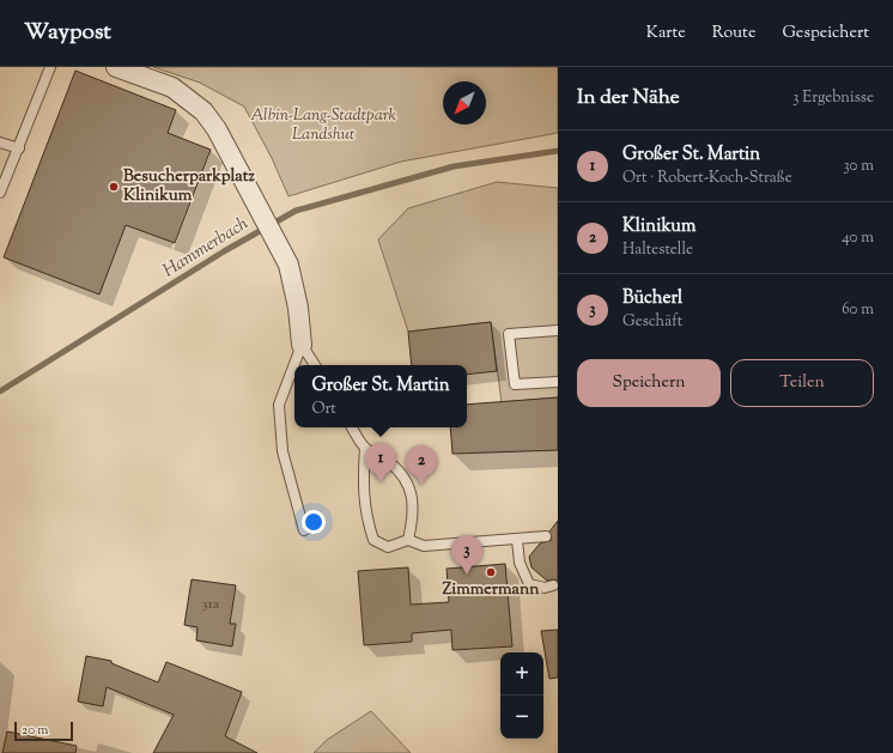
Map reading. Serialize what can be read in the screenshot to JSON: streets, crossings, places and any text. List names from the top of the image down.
{
  "water": ["Hammerbach"],
  "parks": ["Albin-Lang-Stadtpark Landshut"],
  "places": ["Besucherparkplatz Klinikum", "Zimmermann"],
  "house_numbers": ["31a"],
  "scale_bar": "20 m",
  "north": "bottom left",
  "page": {
    "header": "Waypost",
    "nav": ["Karte", "Route", "Gespeichert"],
    "heading": ["In der Nähe", "3 Ergebnisse"],
    "list": [
      {
        "mark": "1",
        "name": "Großer St. Martin",
        "note": "Ort · Robert-Koch-Straße",
        "value": "30 m"
      },
      {
        "mark": "2",
        "name": "Klinikum",
        "note": "Haltestelle",
        "value": "40 m"
      },
      {
        "mark": "3",
        "name": "Bücherl",
        "note": "Geschäft",
        "value": "60 m"
      }
    ],
    "buttons": ["Speichern", "Teilen"],
    "popup": ["Großer St. Martin", "Ort"],
    "pins": ["1", "2", "3"],
    "map_buttons": ["+", "−"],
    "scale": "20 m"
  }
}
